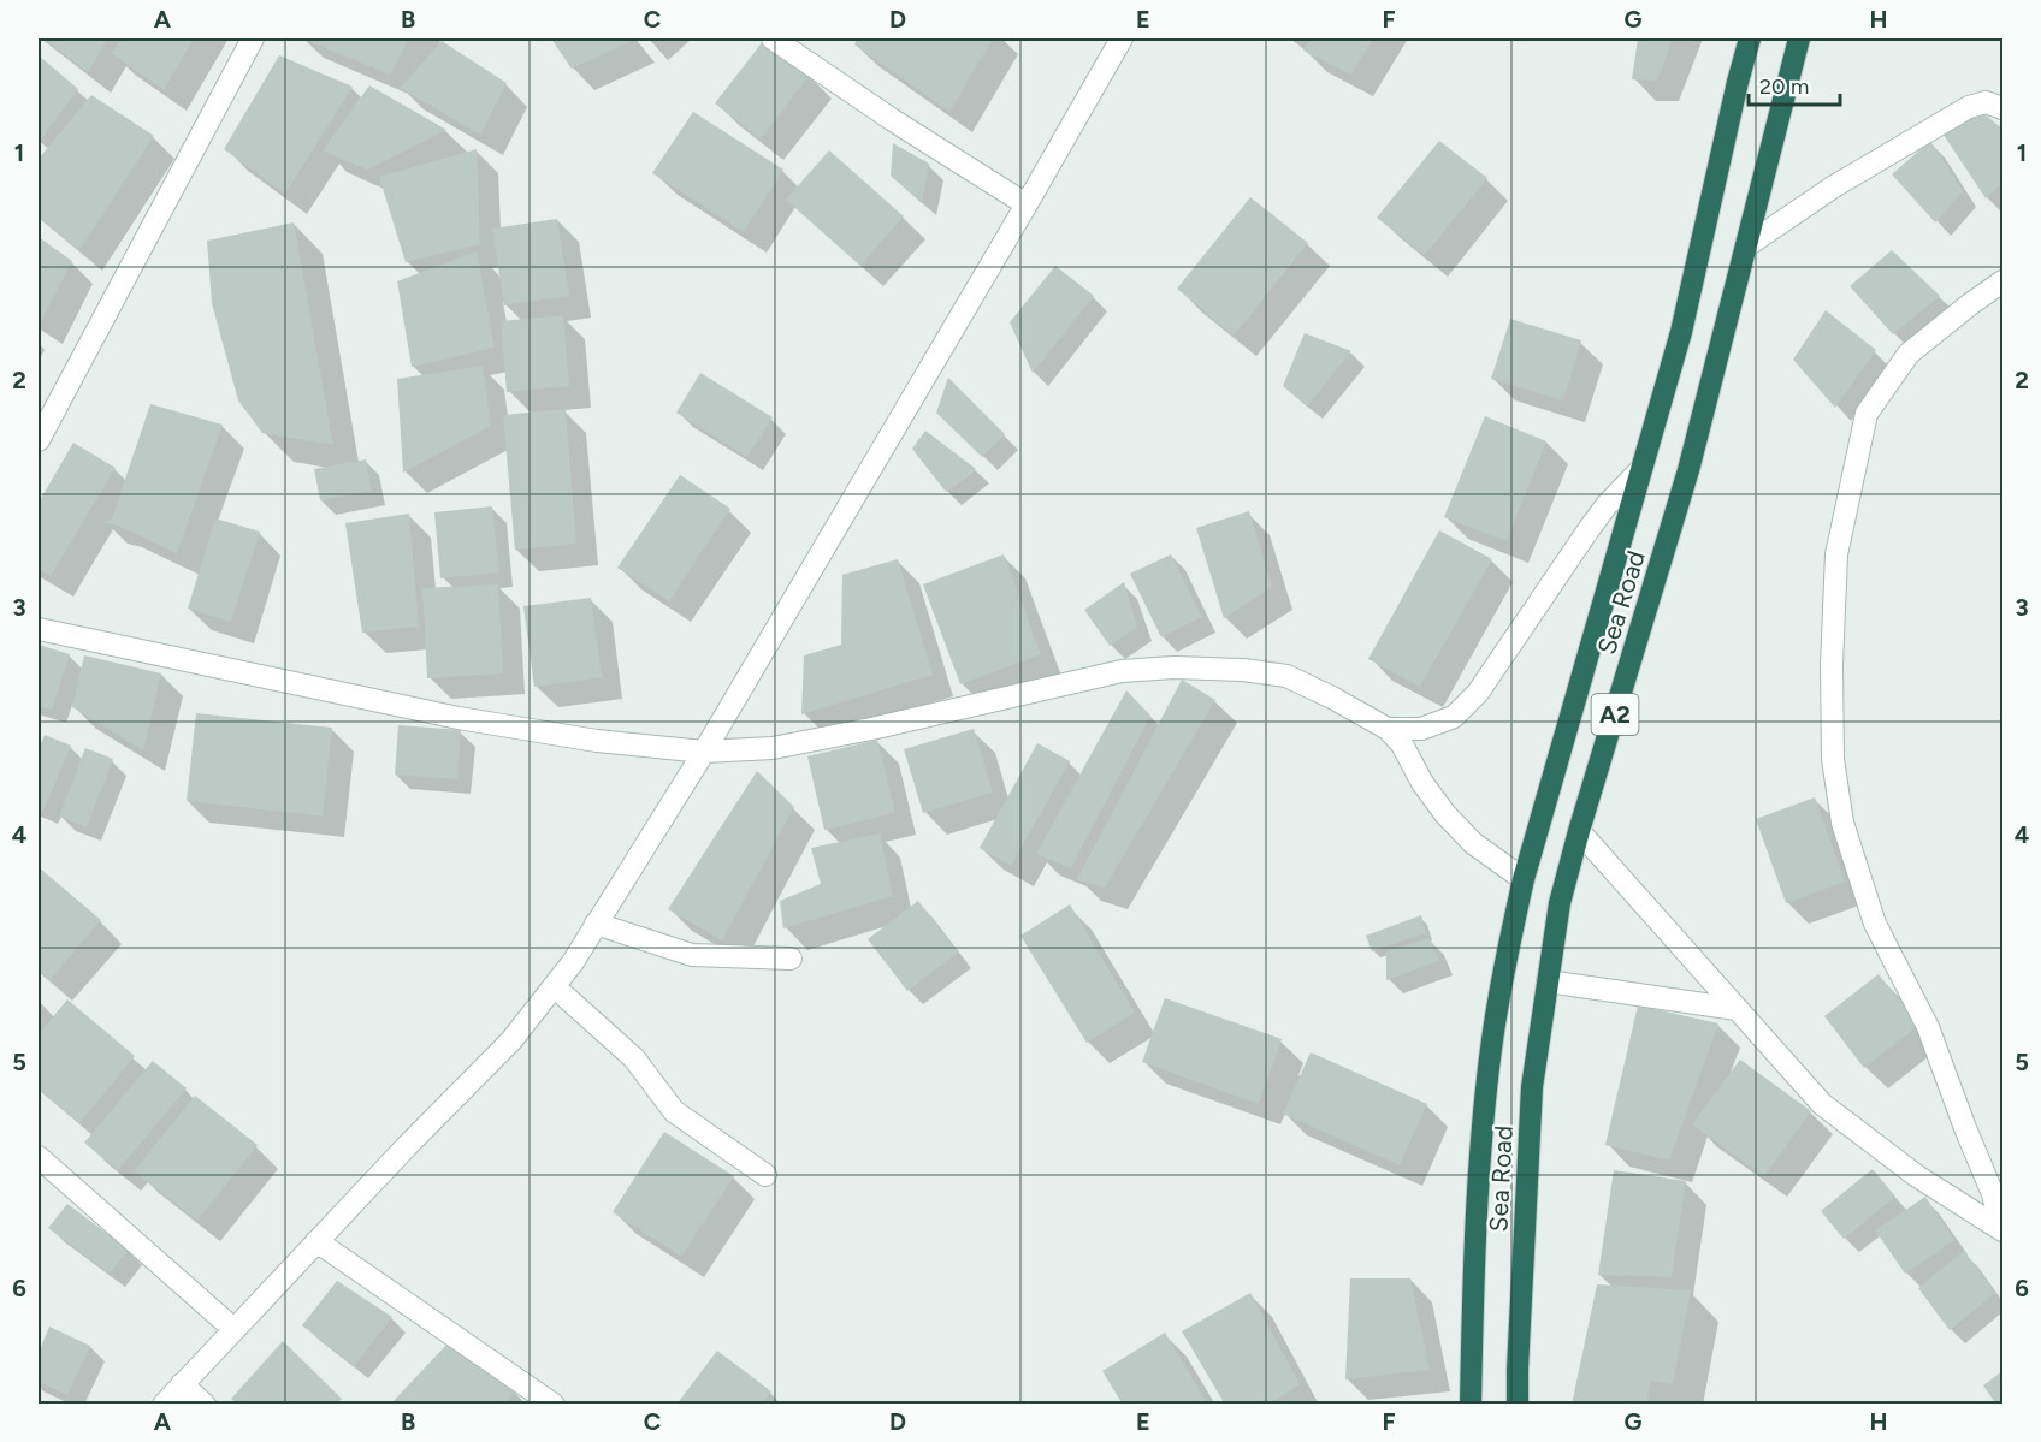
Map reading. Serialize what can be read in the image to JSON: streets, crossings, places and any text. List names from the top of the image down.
{
  "streets": {
    "highway": ["Sea Road", "A2"]
  },
  "scale_bar": "20 m",
  "grid": {
    "columns": [
      "A",
      "B",
      "C",
      "D",
      "E",
      "F",
      "G",
      "H"
    ],
    "rows": [
      "1",
      "2",
      "3",
      "4",
      "5",
      "6"
    ]
  }
}
